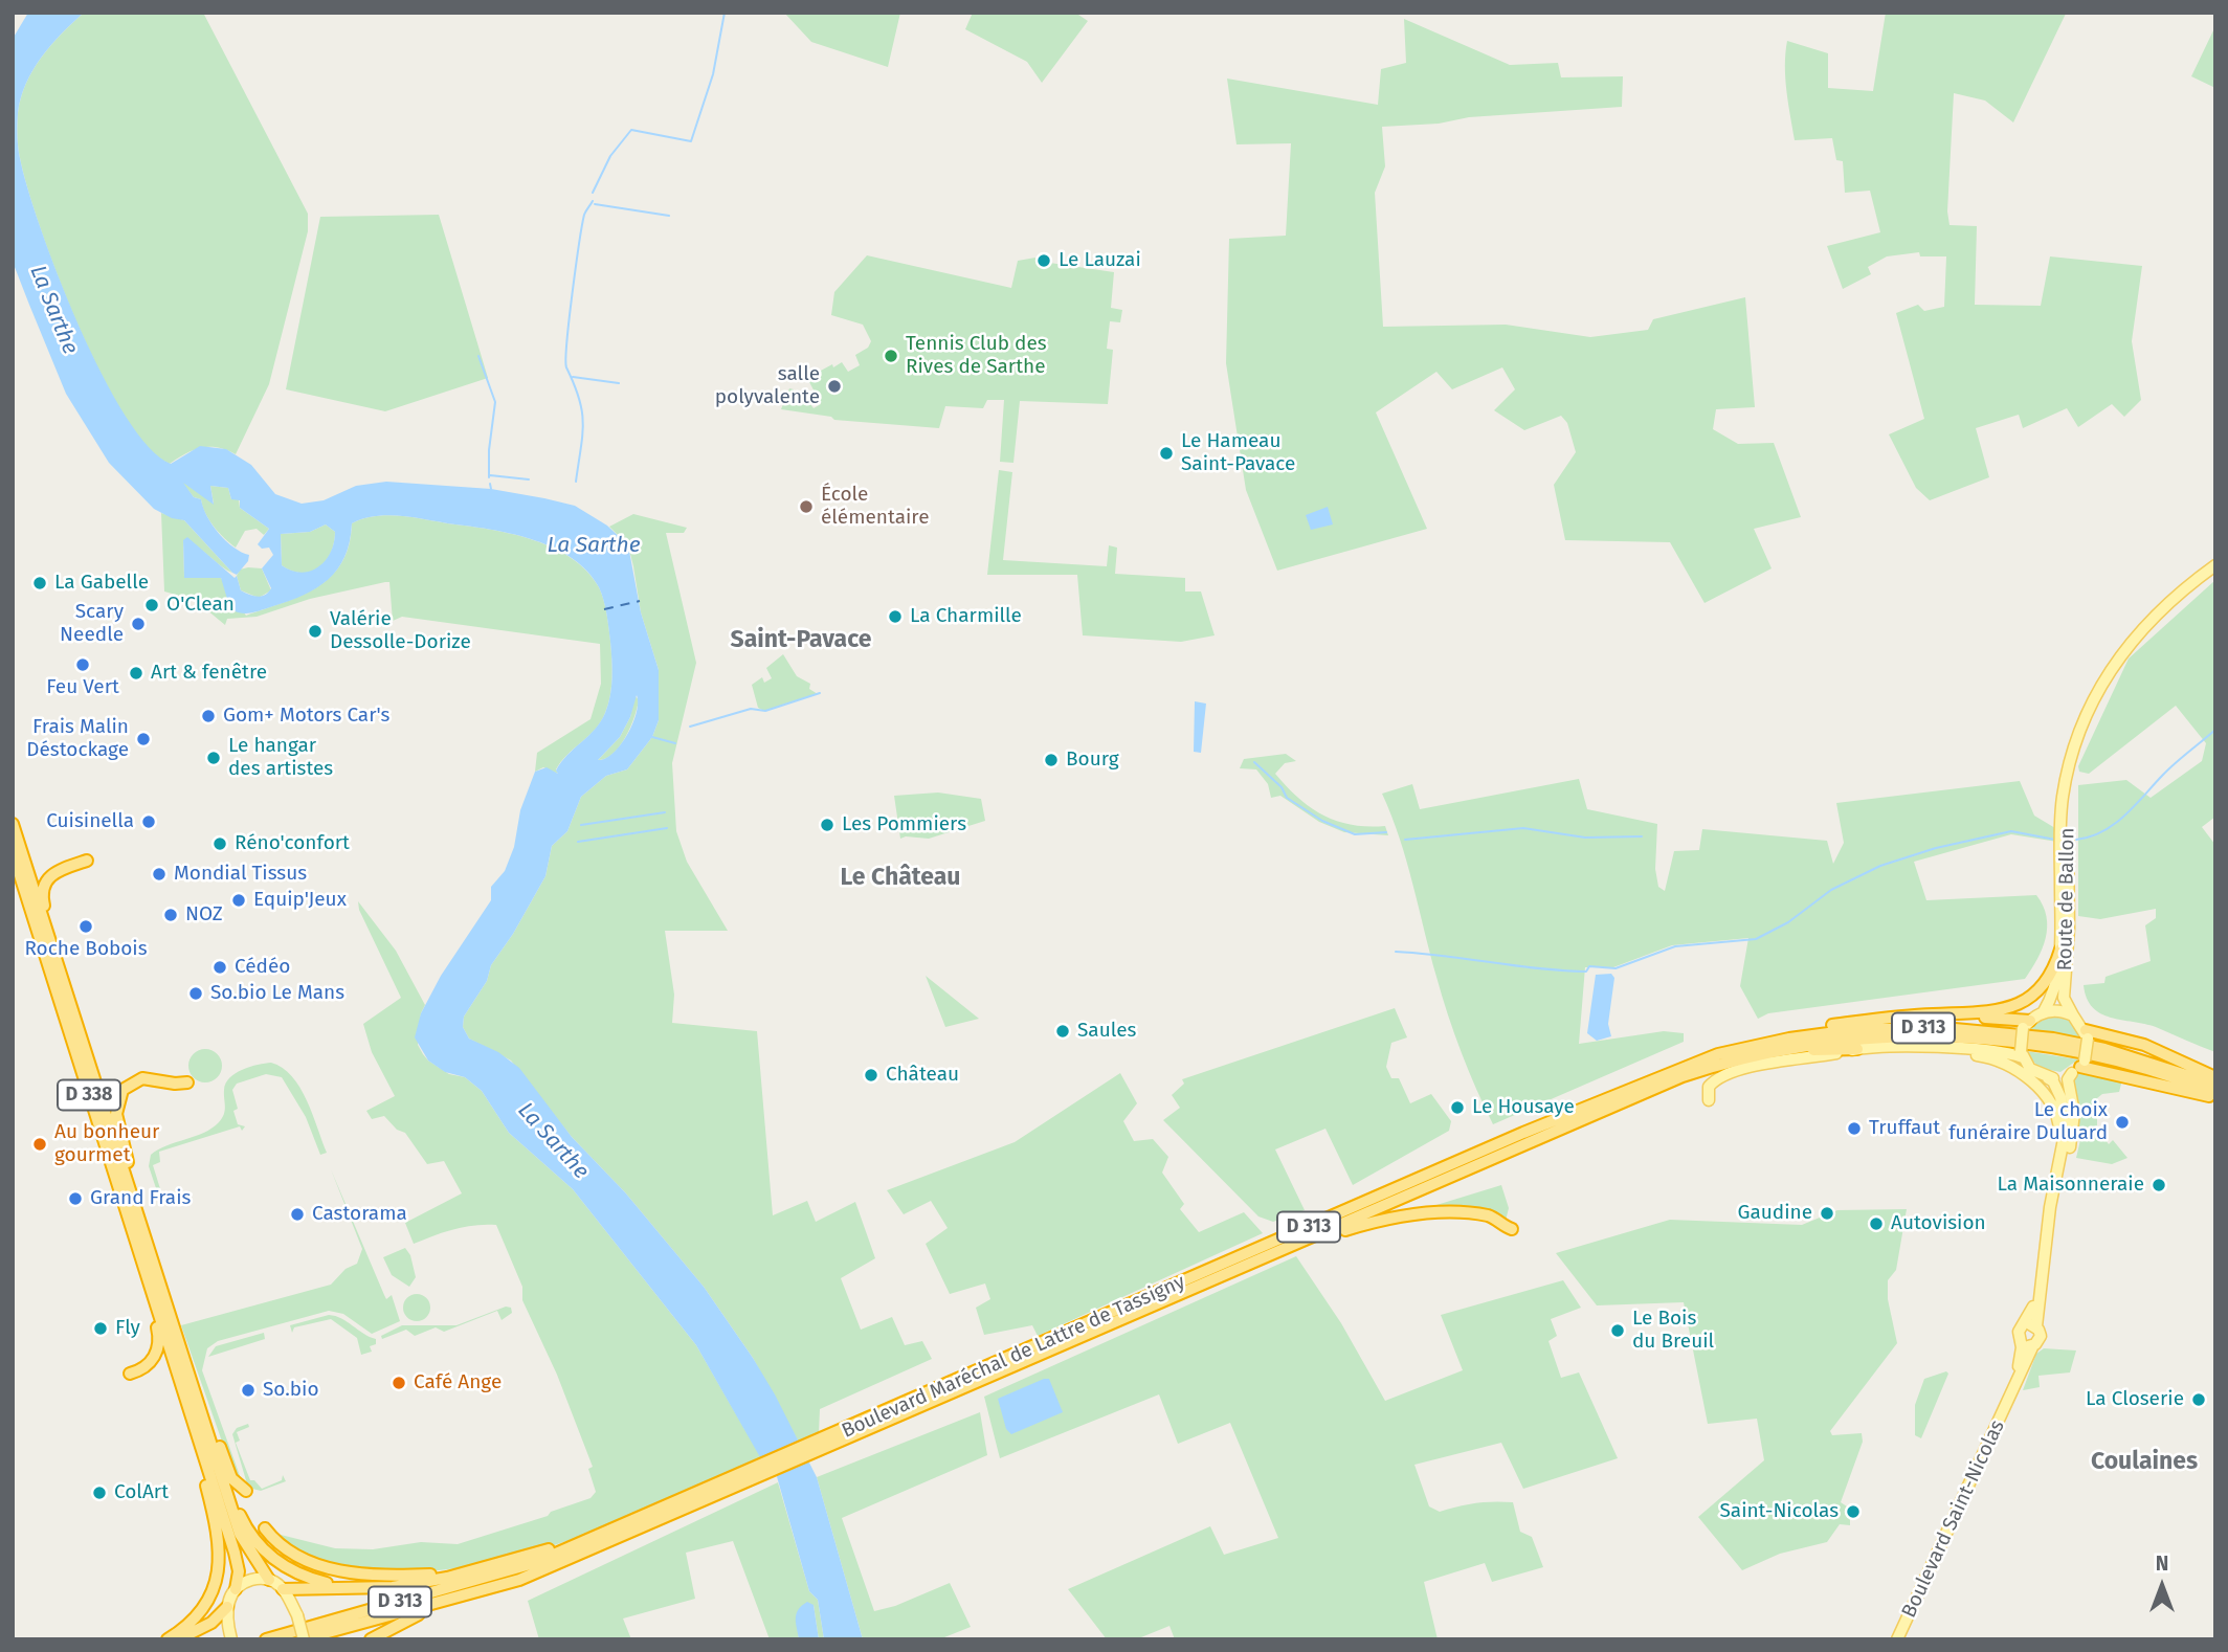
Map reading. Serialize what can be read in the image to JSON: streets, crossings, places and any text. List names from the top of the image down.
{
  "streets": {
    "highway": ["D 313", "D 338", "Boulevard Maréchal de Lattre de Tassigny"],
    "main road": ["Route de Ballon", "Boulevard Saint-Nicolas"]
  },
  "crossings": [
    ["D 313", "D 338"],
    ["D 313", "Boulevard Maréchal de Lattre de Tassigny"]
  ],
  "districts": ["Saint-Pavace", "Le Château", "Coulaines"],
  "water": ["La Sarthe"],
  "places": [
    "Le Lauzai",
    "Tennis Club des Rives de Sarthe",
    "salle polyvalente",
    "Le Hameau Saint-Pavace",
    "École élémentaire",
    "La Gabelle",
    "O'Clean",
    "La Charmille",
    "Scary Needle",
    "Valérie Dessolle-Dorize",
    "Feu Vert",
    "Art & fenêtre",
    "Gom+ Motors Car's",
    "Frais Malin Déstockage",
    "Le hangar des artistes",
    "Bourg",
    "Cuisinella",
    "Les Pommiers",
    "Réno'confort",
    "Mondial Tissus",
    "Equip'Jeux",
    "NOZ",
    "Roche Bobois",
    "Cédéo",
    "So.bio Le Mans",
    "Saules",
    "Château",
    "Le Housaye",
    "Le choix funéraire Duluard",
    "Truffaut",
    "Au bonheur gourmet",
    "La Maisonneraie",
    "Grand Frais",
    "Gaudine",
    "Castorama",
    "Autovision",
    "Fly",
    "Le Bois du Breuil",
    "Café Ange",
    "So.bio",
    "La Closerie",
    "ColArt",
    "Saint-Nicolas"
  ],
  "north": "top"
}
